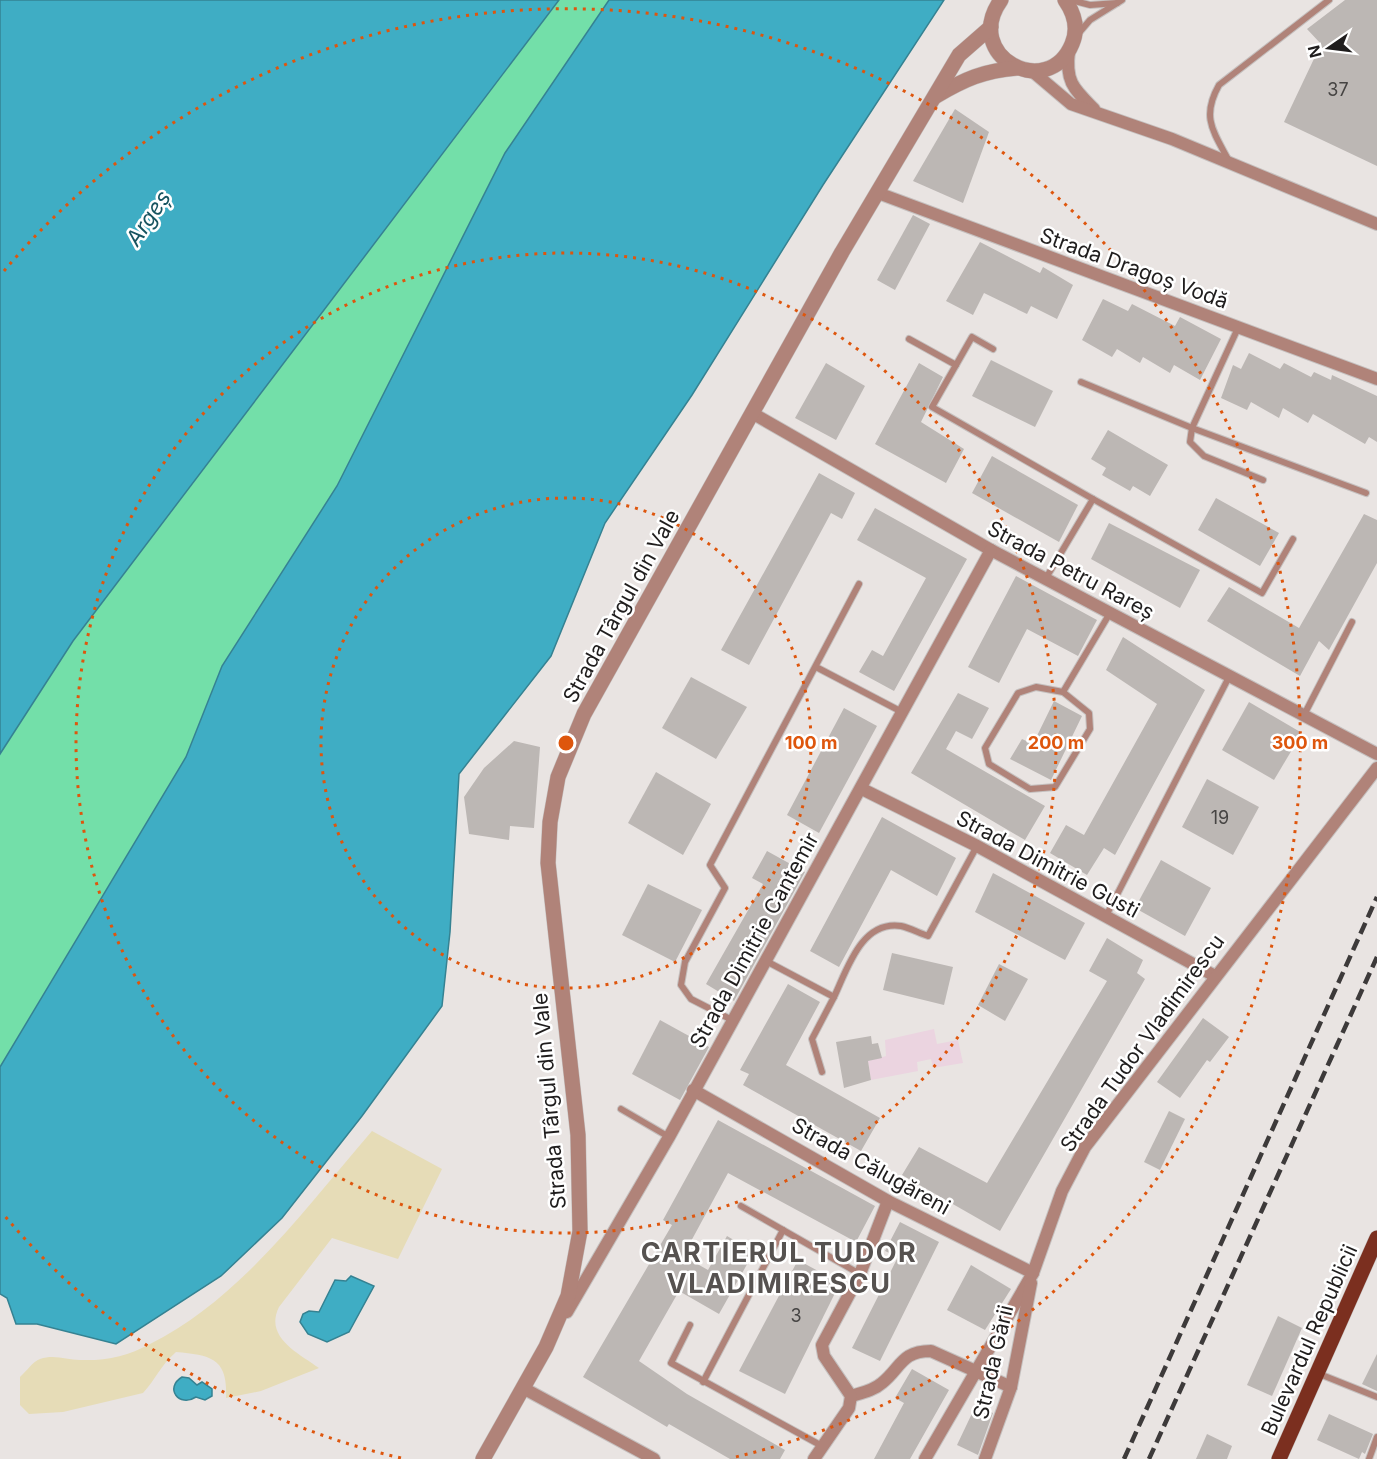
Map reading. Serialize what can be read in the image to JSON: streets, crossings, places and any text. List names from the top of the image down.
{
  "streets": {
    "main road": ["Bulevardul Republicii"],
    "street": [
      "Strada Dragoș Vodă",
      "Strada Petru Rareș",
      "Strada Târgul din Vale",
      "Strada Dimitrie Gusti",
      "Strada Dimitrie Cantemir",
      "Strada Tudor Vladimirescu",
      "Strada Călugăreni",
      "Strada Gării"
    ]
  },
  "crossings": [
    ["Strada Dragoș Vodă", "Strada Târgul din Vale"],
    ["Strada Petru Rareș", "Strada Târgul din Vale"],
    ["Strada Petru Rareș", "Strada Dimitrie Cantemir"],
    ["Strada Târgul din Vale", "Strada Dimitrie Cantemir"],
    ["Strada Dimitrie Gusti", "Strada Dimitrie Cantemir"],
    ["Strada Dimitrie Gusti", "Strada Tudor Vladimirescu"],
    ["Strada Dimitrie Cantemir", "Strada Călugăreni"],
    ["Strada Tudor Vladimirescu", "Strada Călugăreni"],
    ["Strada Tudor Vladimirescu", "Strada Gării"],
    ["Strada Călugăreni", "Strada Gării"]
  ],
  "districts": ["CARTIERUL TUDOR VLADIMIRESCU"],
  "water": ["Argeș"],
  "house_numbers": ["37", "19", "3"],
  "north": "left",
  "rings": ["100 m", "200 m", "300 m"]
}
